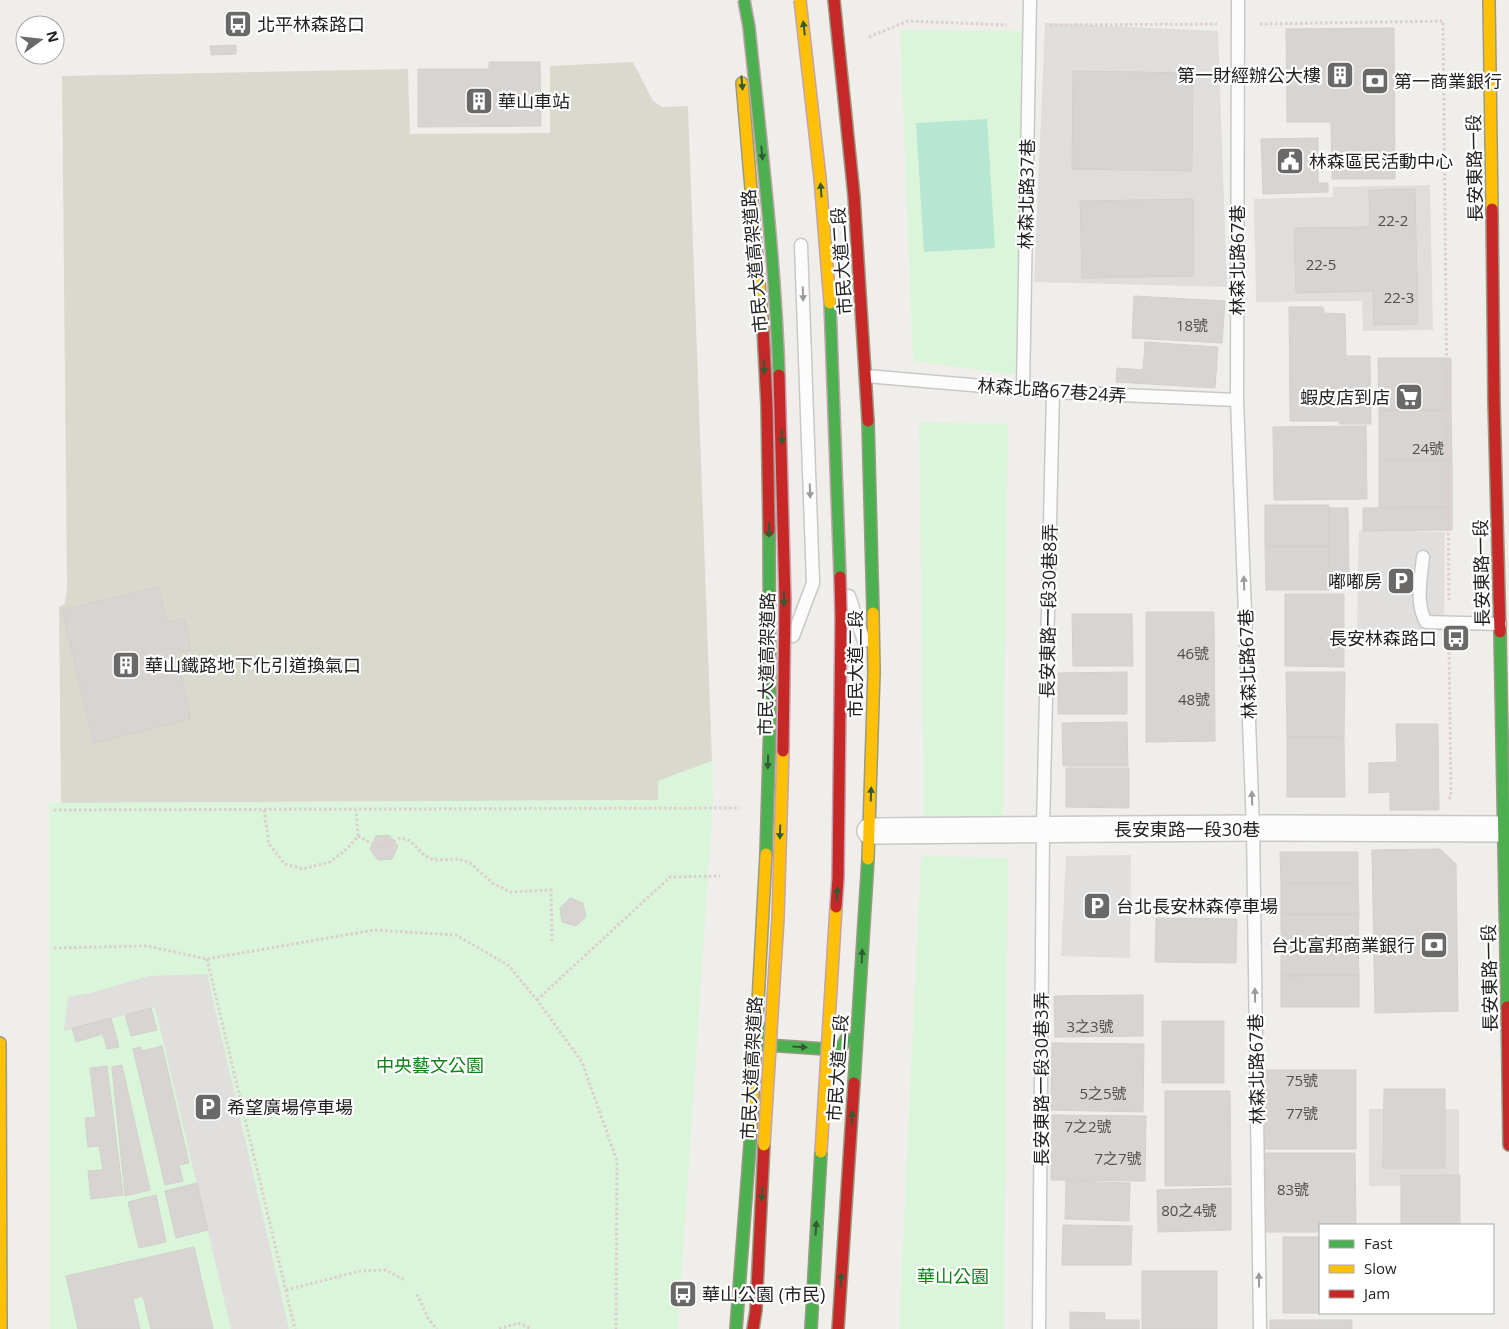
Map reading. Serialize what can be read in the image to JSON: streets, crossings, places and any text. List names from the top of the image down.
{
  "streets": {
    "main road": ["長安東路一段", "市民大道高架道路", "市民大道二段"],
    "street": ["長安東路一段30巷"],
    "lane": [
      "林森北路37巷",
      "林森北路67巷",
      "林森北路67巷24弄",
      "長安東路一段30巷8弄",
      "長安東路一段30巷3弄"
    ]
  },
  "crossings": [
    ["長安東路一段", "長安東路一段30巷"],
    ["林森北路37巷", "林森北路67巷24弄"],
    ["林森北路67巷", "林森北路67巷24弄"],
    ["林森北路67巷", "長安東路一段30巷"],
    ["市民大道二段", "林森北路67巷24弄"],
    ["市民大道二段", "長安東路一段30巷"],
    ["林森北路67巷24弄", "長安東路一段30巷8弄"],
    ["長安東路一段30巷8弄", "長安東路一段30巷"],
    ["長安東路一段30巷8弄", "長安東路一段30巷3弄"],
    ["長安東路一段30巷", "長安東路一段30巷3弄"]
  ],
  "one_way": ["林森北路67巷"],
  "parks": ["中央藝文公園", "華山公園"],
  "places": {
    "bus stop": ["北平林森路口", "長安林森路口", "華山公園 (市民)"],
    "building": ["第一財經辦公大樓", "華山車站", "華山鐵路地下化引道換氣口"],
    "bank": ["第一商業銀行", "台北富邦商業銀行"],
    "public building": ["林森區民活動中心"],
    "supermarket": ["蝦皮店到店"],
    "parking": ["嘟嘟房", "台北長安林森停車場", "希望廣場停車場"]
  },
  "house_numbers": [
    "22-2",
    "22-5",
    "22-3",
    "18號",
    "24號",
    "46號",
    "48號",
    "3之3號",
    "75號",
    "5之5號",
    "77號",
    "7之2號",
    "7之7號",
    "83號",
    "80之4號"
  ],
  "legend": ["Fast", "Slow", "Jam"],
  "north": "right"
}
